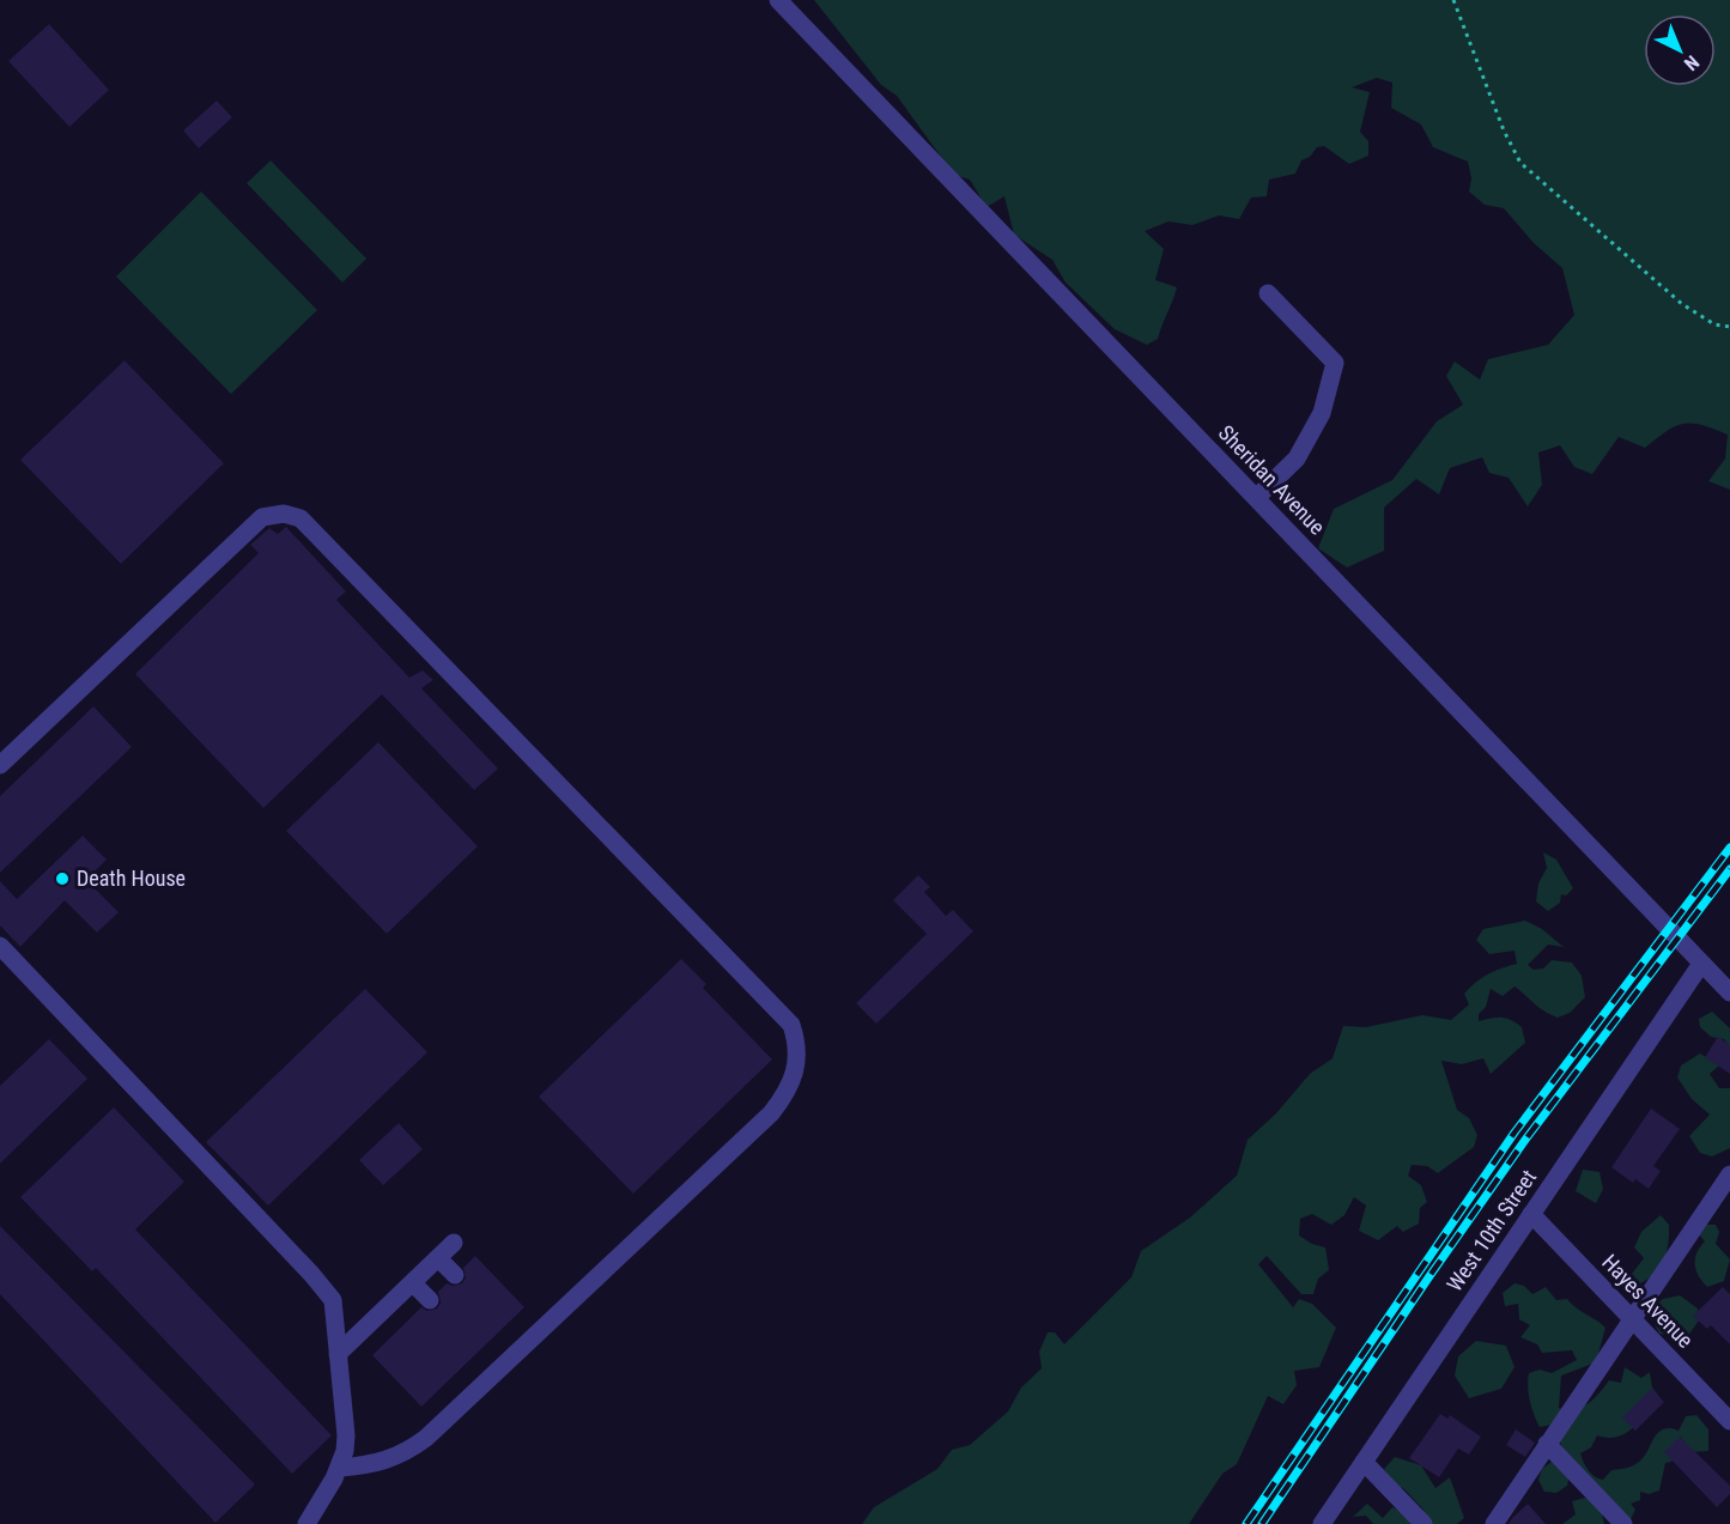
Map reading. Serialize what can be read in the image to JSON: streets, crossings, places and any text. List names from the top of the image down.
{
  "streets": {
    "street": ["Sheridan Avenue", "West 10th Street", "Hayes Avenue"]
  },
  "crossings": [
    ["Sheridan Avenue", "West 10th Street"],
    ["West 10th Street", "Hayes Avenue"]
  ],
  "places": ["Death House"],
  "north": "bottom right"
}
